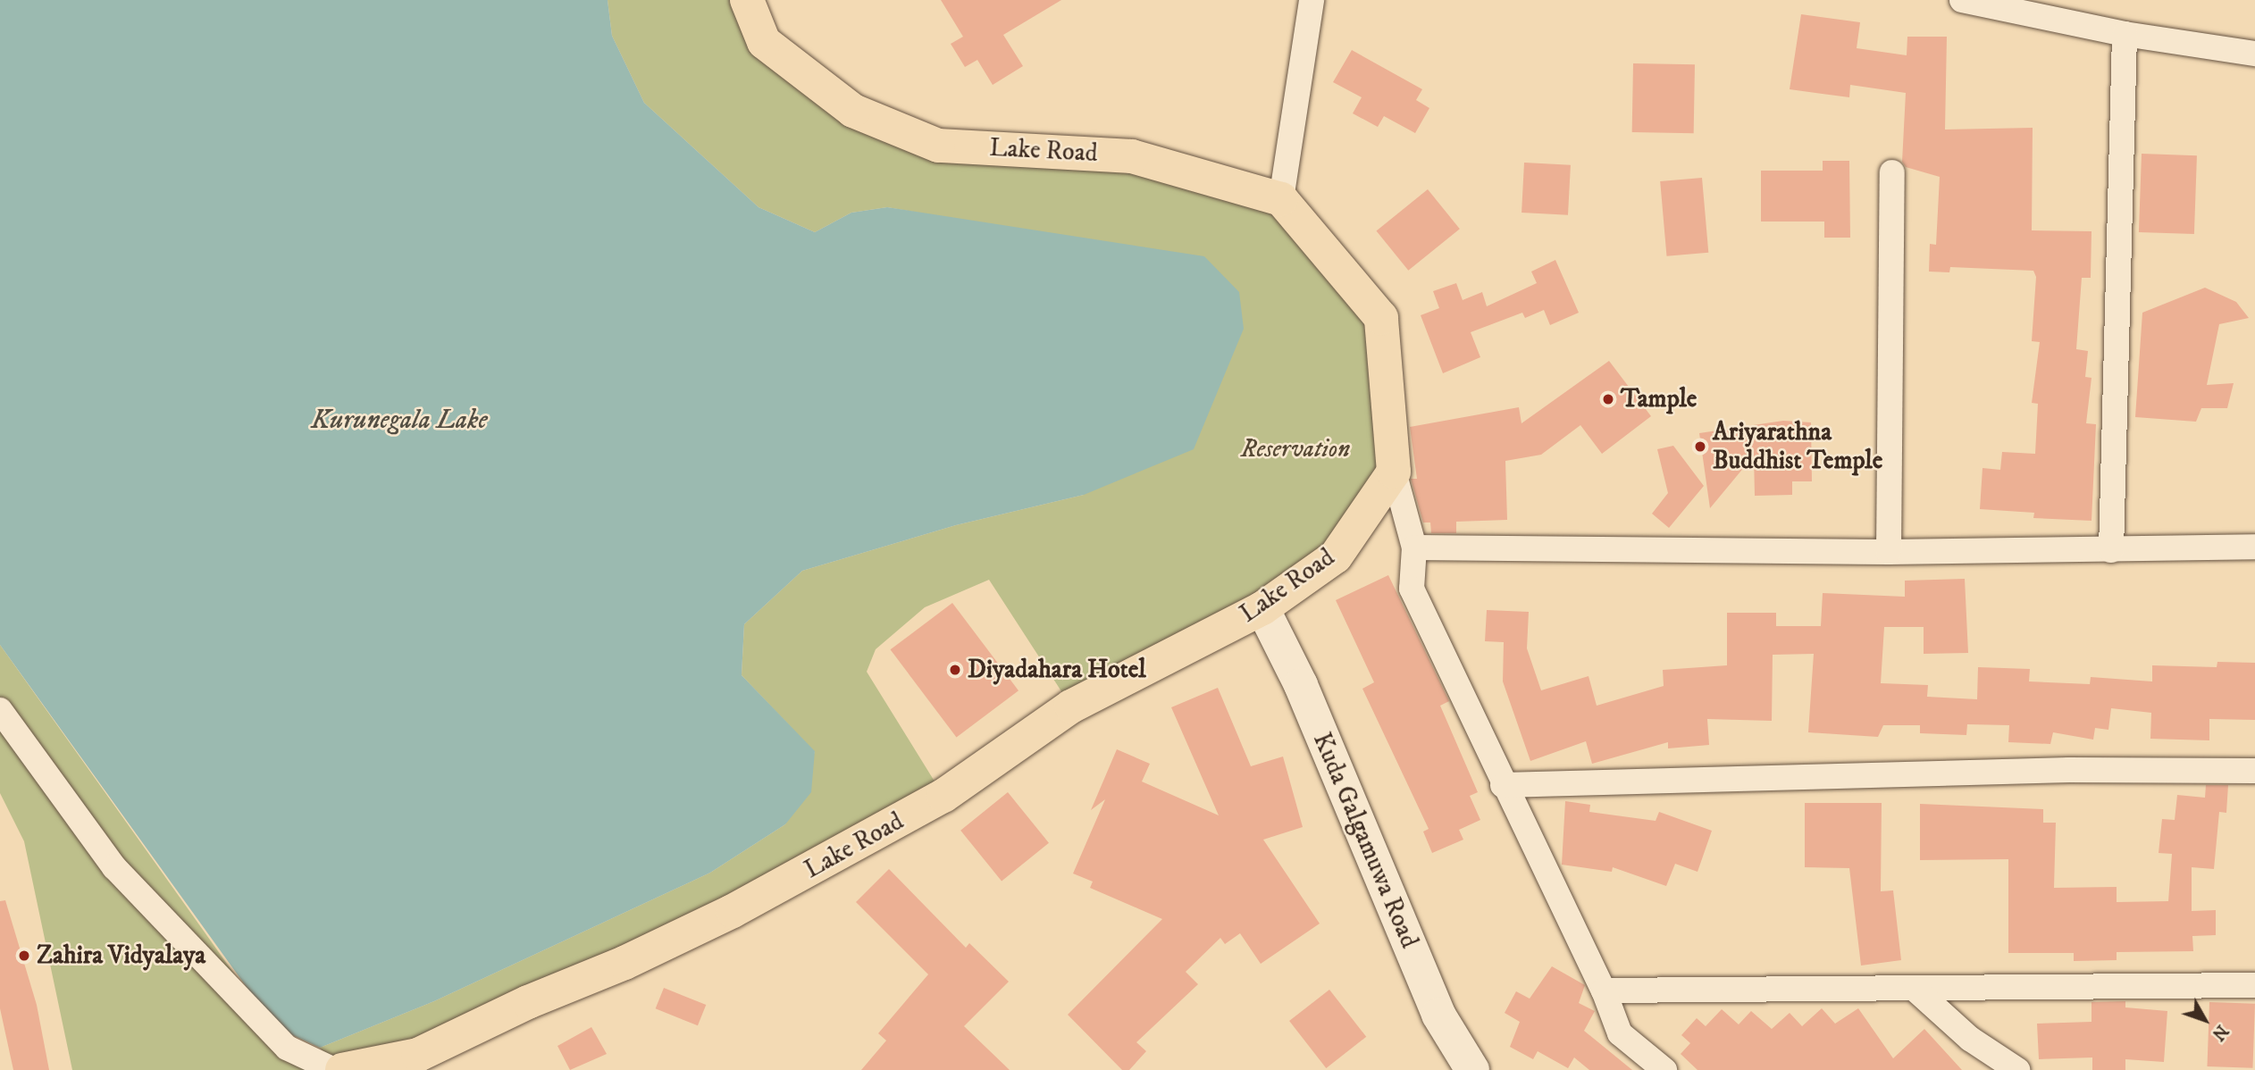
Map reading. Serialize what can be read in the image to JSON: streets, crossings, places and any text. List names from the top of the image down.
{
  "streets": {
    "main road": ["Lake Road"],
    "street": ["Kuda Galgamuwa Road"]
  },
  "crossings": [
    ["Lake Road", "Kuda Galgamuwa Road"]
  ],
  "water": ["Kurunegala Lake"],
  "parks": ["Reservation"],
  "places": [
    "Tample",
    "Ariyarathna Buddhist Temple",
    "Diyadahara Hotel",
    "Zahira Vidyalaya"
  ],
  "north": "bottom right"
}
